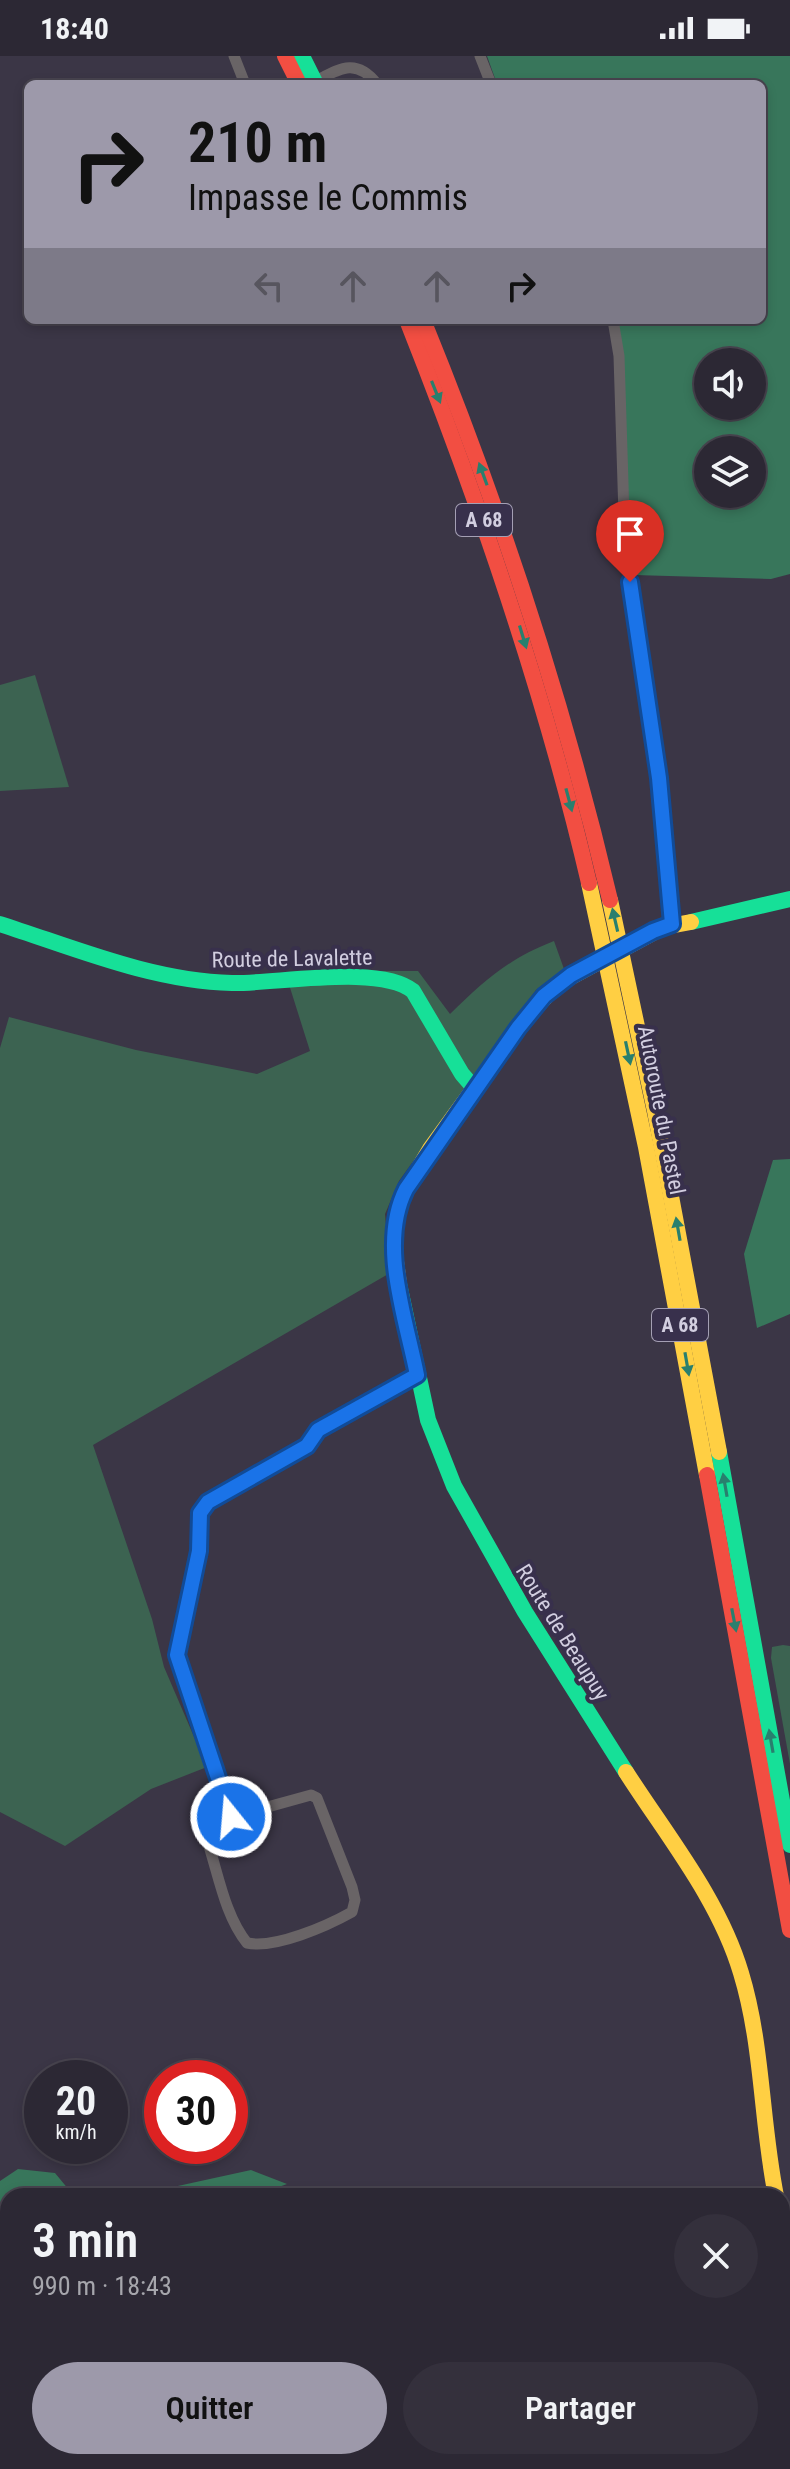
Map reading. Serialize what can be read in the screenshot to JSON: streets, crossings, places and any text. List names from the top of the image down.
{
  "streets": {
    "main road": [
      "A 68",
      "Route de Lavalette",
      "Autoroute du Pastel",
      "Route de Beaupuy"
    ]
  },
  "crossings": [
    ["Route de Lavalette", "Route de Beaupuy"]
  ],
  "page": {
    "status": "18:40",
    "turn": ["210 m", "Impasse le Commis"],
    "speed": "20 km/h",
    "limit": "30",
    "heading": ["3 min", "990 m · 18:43"],
    "buttons": ["Quitter", "Partager"]
  }
}
